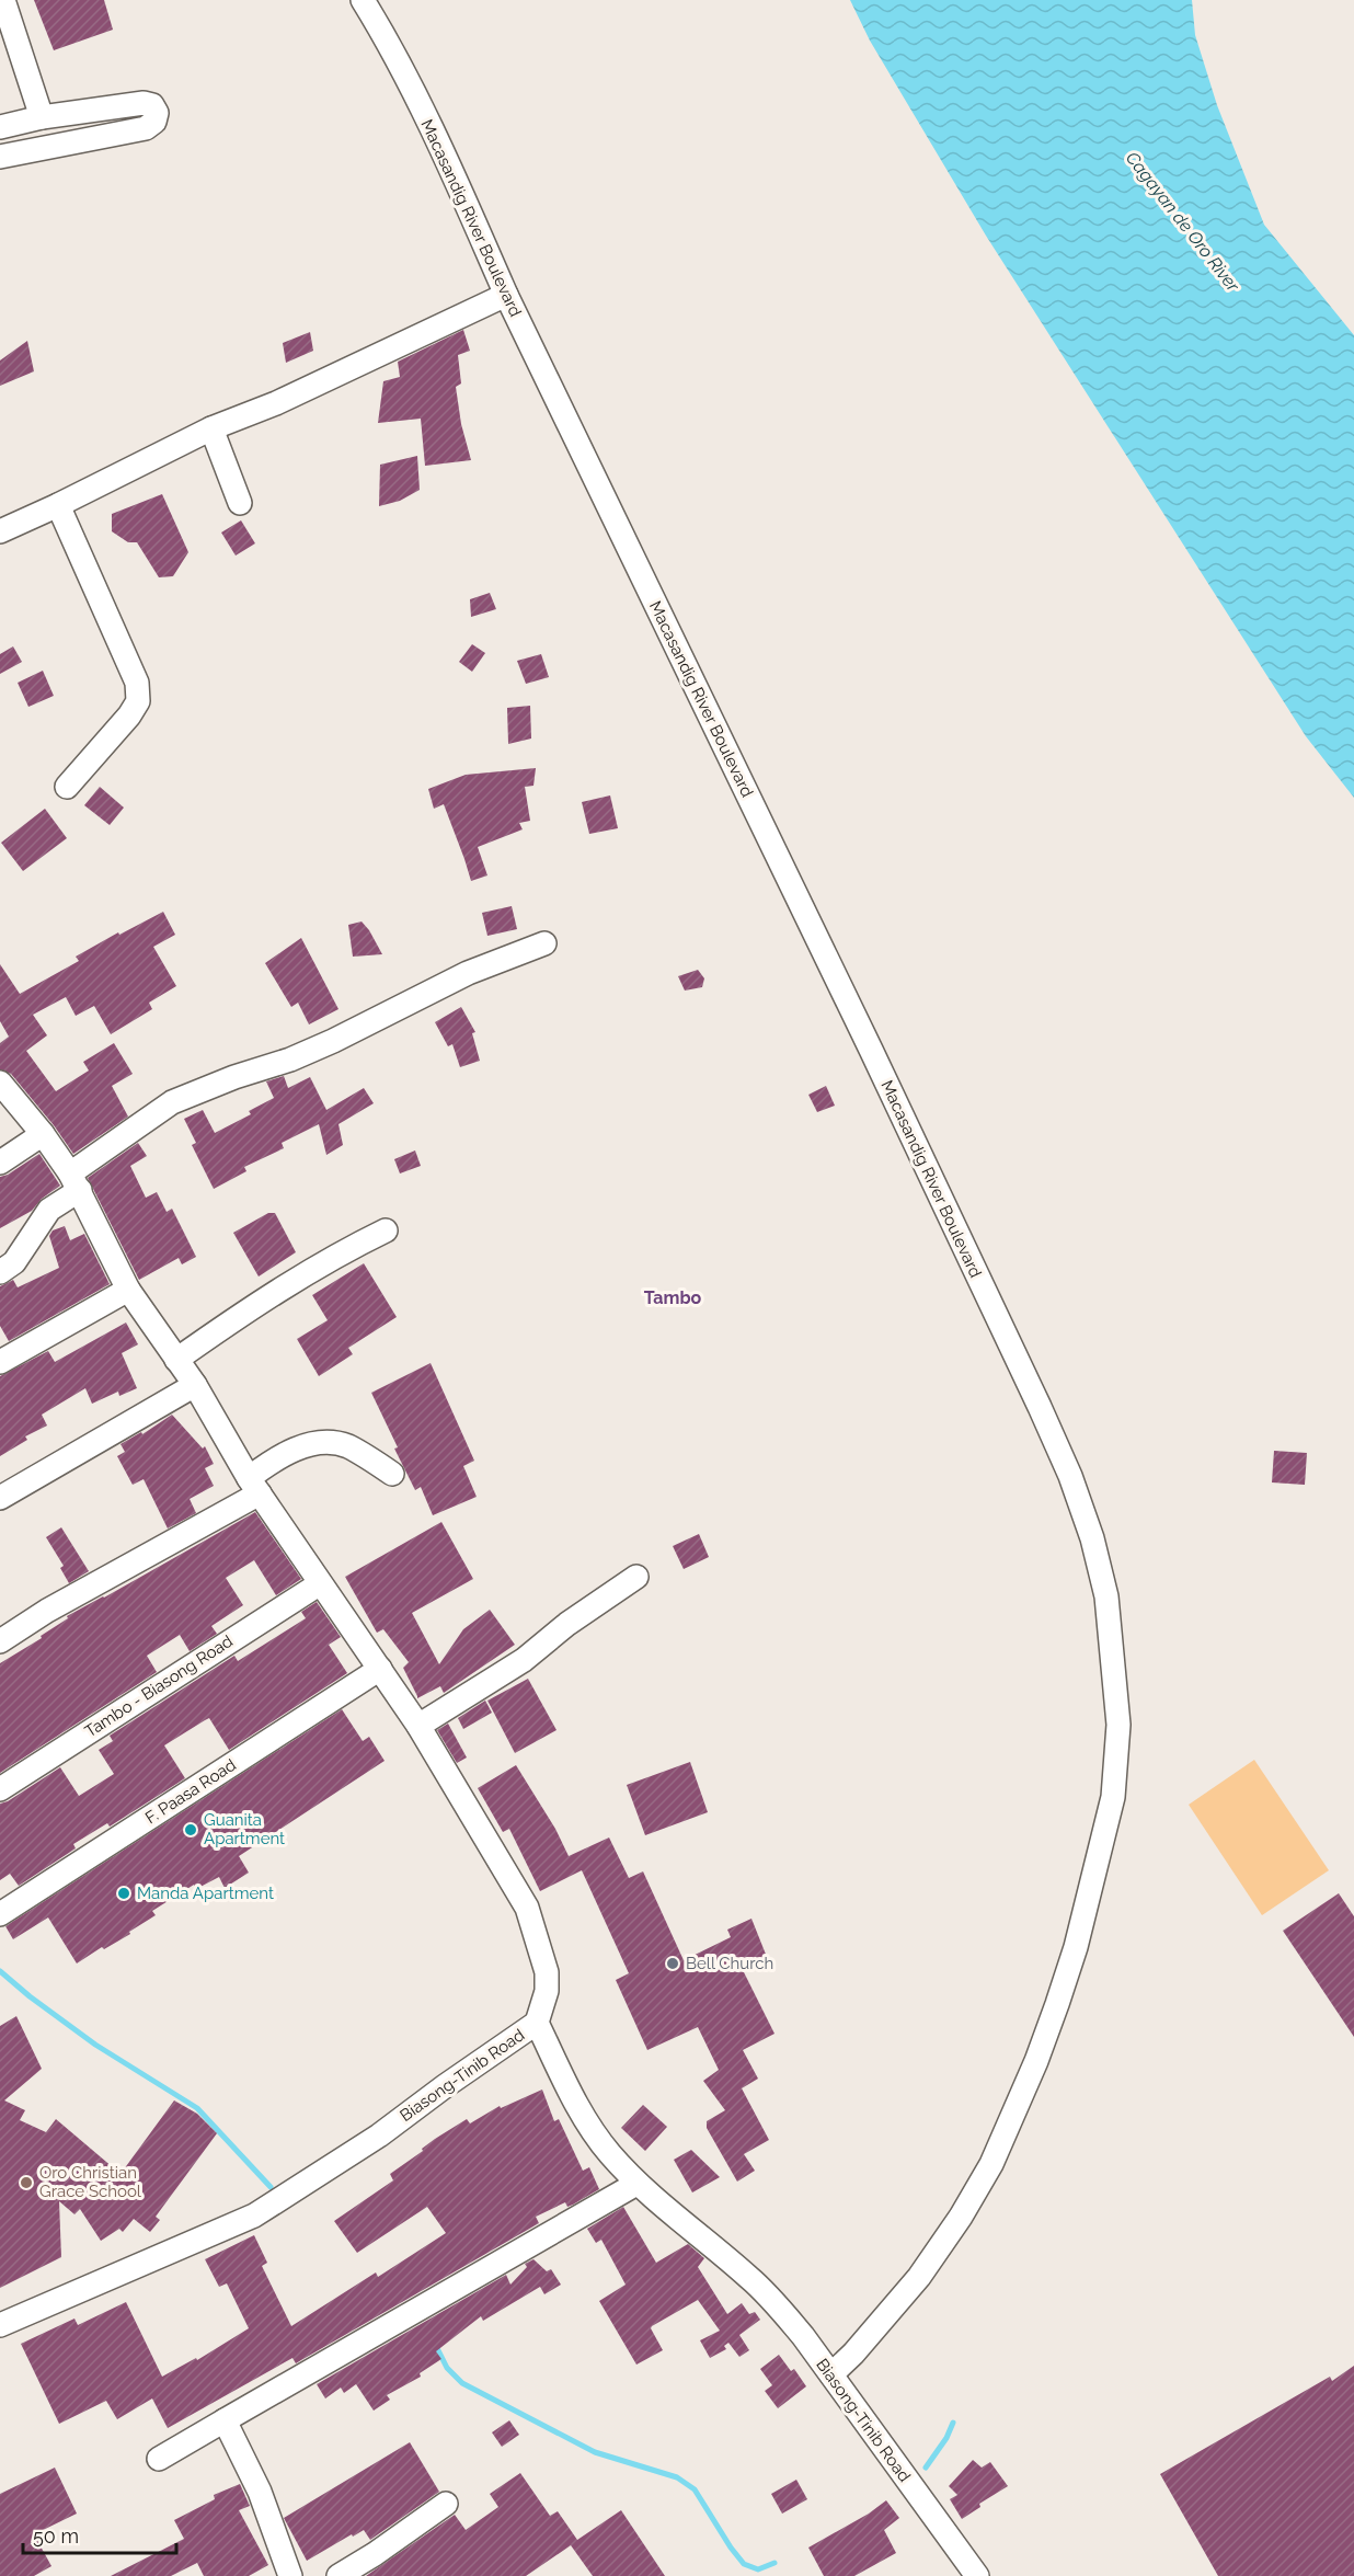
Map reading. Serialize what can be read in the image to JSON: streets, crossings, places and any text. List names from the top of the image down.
{
  "streets": {
    "street": [
      "Macasandig River Boulevard",
      "Tambo - Biasong Road",
      "F. Paasa Road",
      "Biasong-Tinib Road"
    ]
  },
  "crossings": [
    ["Macasandig River Boulevard", "Biasong-Tinib Road"]
  ],
  "districts": ["Tambo"],
  "water": ["Cagayan de Oro River"],
  "places": [
    "Guanita Apartment",
    "Manda Apartment",
    "Bell Church",
    "Oro Christian Grace School"
  ],
  "scale_bar": "50 m"
}
